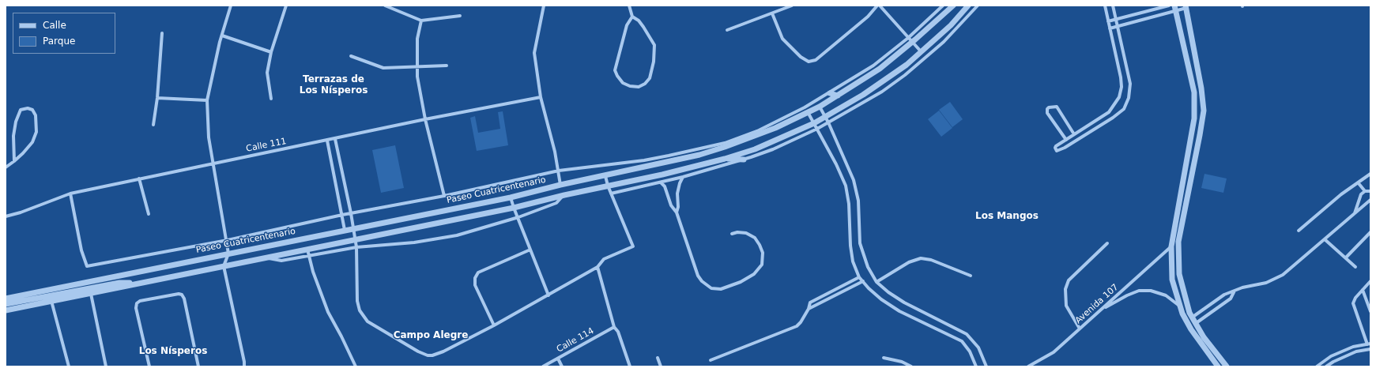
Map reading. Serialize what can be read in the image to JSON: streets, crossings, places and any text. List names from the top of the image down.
{
  "streets": {
    "street": [
      "Calle 111",
      "Paseo Cuatricentenario",
      "Avenida 107",
      "Calle 114"
    ]
  },
  "crossings": [
    ["Calle 111", "Paseo Cuatricentenario"]
  ],
  "districts": [
    "Terrazas de Los Nísperos",
    "Los Mangos",
    "Campo Alegre",
    "Los Nísperos"
  ],
  "legend": ["Calle", "Parque"]
}
